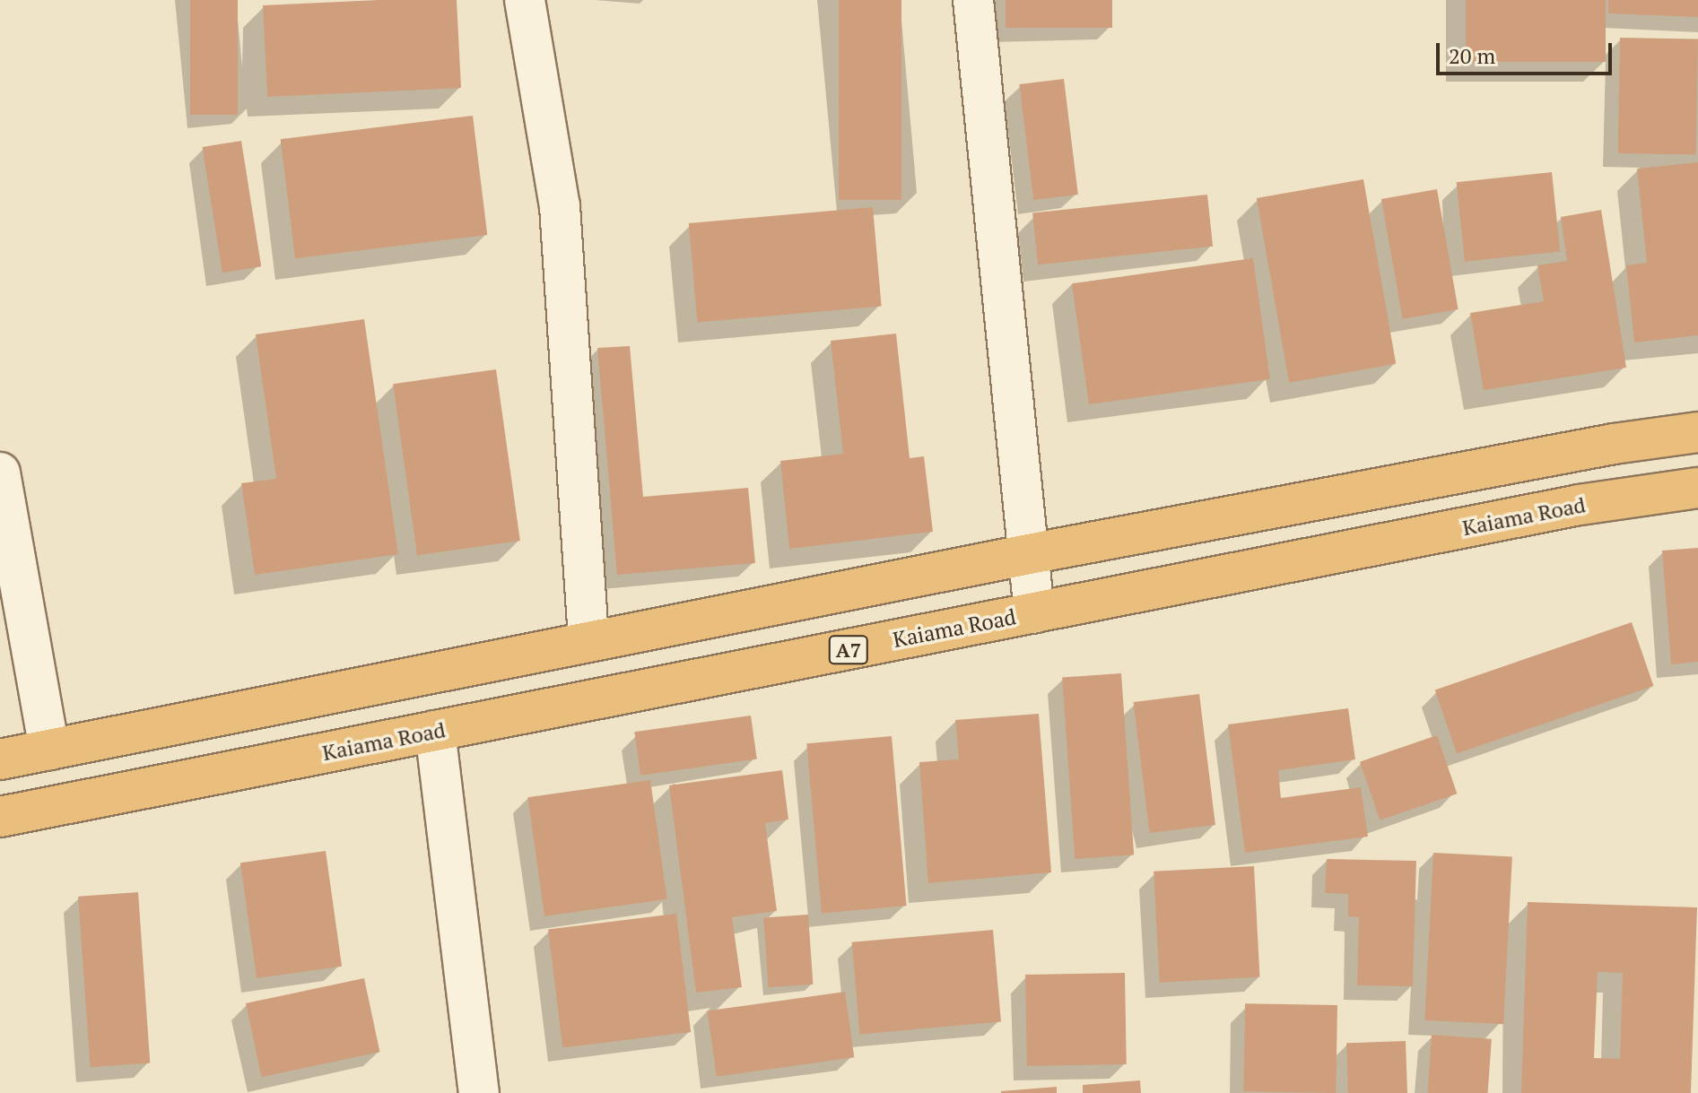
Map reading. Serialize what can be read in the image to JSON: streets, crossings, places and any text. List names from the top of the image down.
{
  "streets": {
    "highway": ["Kaiama Road", "A7"]
  },
  "scale_bar": "20 m"
}
